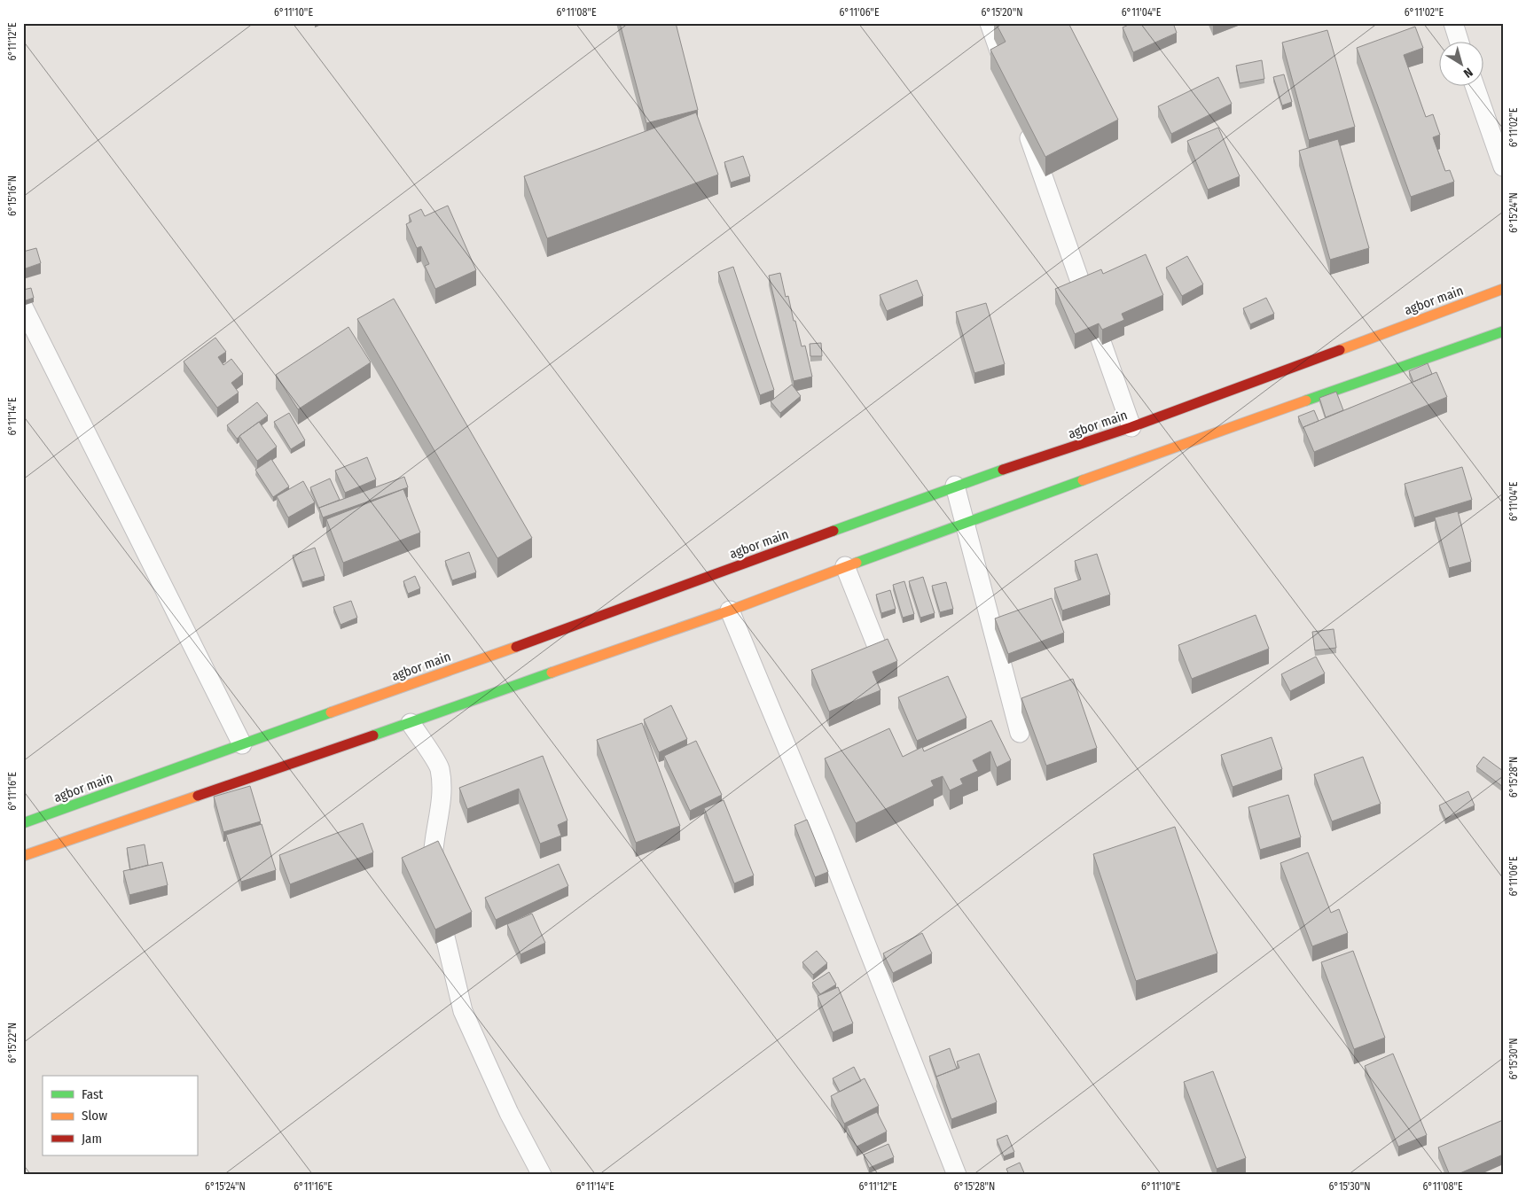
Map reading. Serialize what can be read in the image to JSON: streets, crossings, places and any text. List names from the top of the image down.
{
  "streets": {
    "main road": ["agbor main"]
  },
  "legend": ["Fast", "Slow", "Jam"],
  "north": "bottom right",
  "coordinates": [
    "6°11'10\"E",
    "6°11'08\"E",
    "6°11'06\"E",
    "6°15'20\"N",
    "6°11'04\"E",
    "6°11'02\"E",
    "6°11'12\"E",
    "6°15'16\"N",
    "6°15'24\"N",
    "6°11'14\"E",
    "6°15'28\"N",
    "6°11'16\"E",
    "6°15'22\"N",
    "6°15'30\"N"
  ]
}
